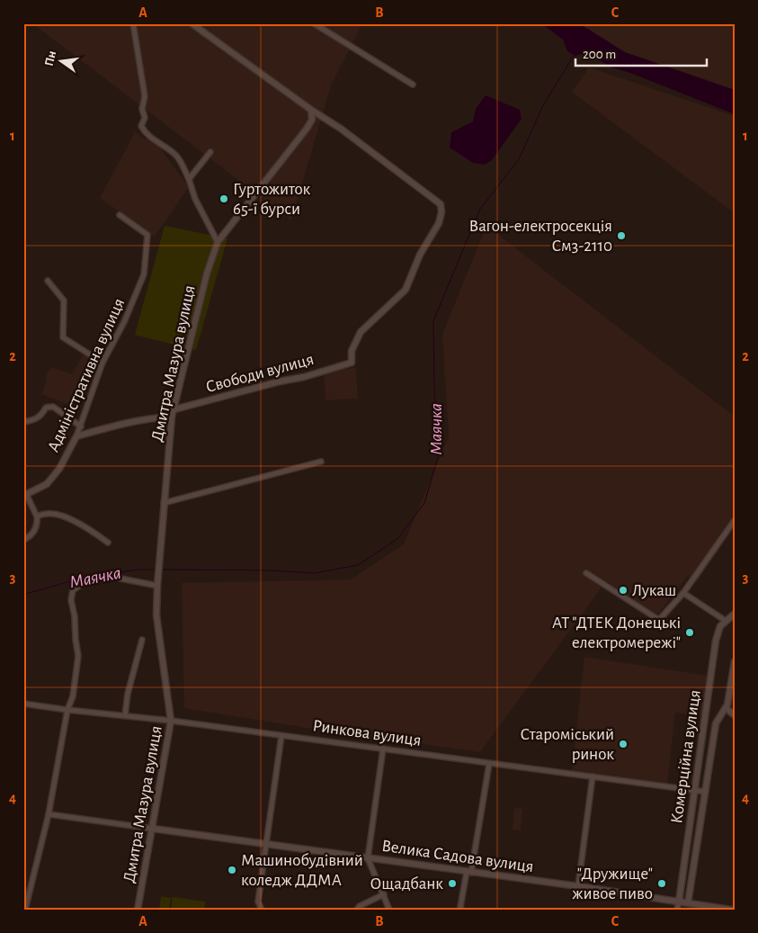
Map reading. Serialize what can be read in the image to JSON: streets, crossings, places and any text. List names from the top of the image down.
{
  "streets": {
    "street": [
      "Дмитра Мазура вулиця",
      "Свободи вулиця",
      "Адміністративна вулиця",
      "Ринкова вулиця",
      "Комерційна вулиця",
      "Велика Садова вулиця"
    ]
  },
  "crossings": [
    ["Дмитра Мазура вулиця", "Свободи вулиця"],
    ["Дмитра Мазура вулиця", "Ринкова вулиця"],
    ["Дмитра Мазура вулиця", "Велика Садова вулиця"],
    ["Ринкова вулиця", "Комерційна вулиця"],
    ["Комерційна вулиця", "Велика Садова вулиця"]
  ],
  "water": ["Маячка"],
  "places": [
    "Гуртожиток 65-ї бурси",
    "Вагон-електросекція См3-2110",
    "Лукаш",
    "АТ \"ДТЕК Донецькі електромережі\"",
    "Староміський ринок",
    "Машинобудівний коледж ДДМА",
    "Ощадбанк",
    "\"Дружище\" живое пиво"
  ],
  "scale_bar": "200 m",
  "north": "left",
  "grid": {
    "columns": ["A", "B", "C"],
    "rows": [
      "1",
      "2",
      "3",
      "4"
    ]
  }
}
